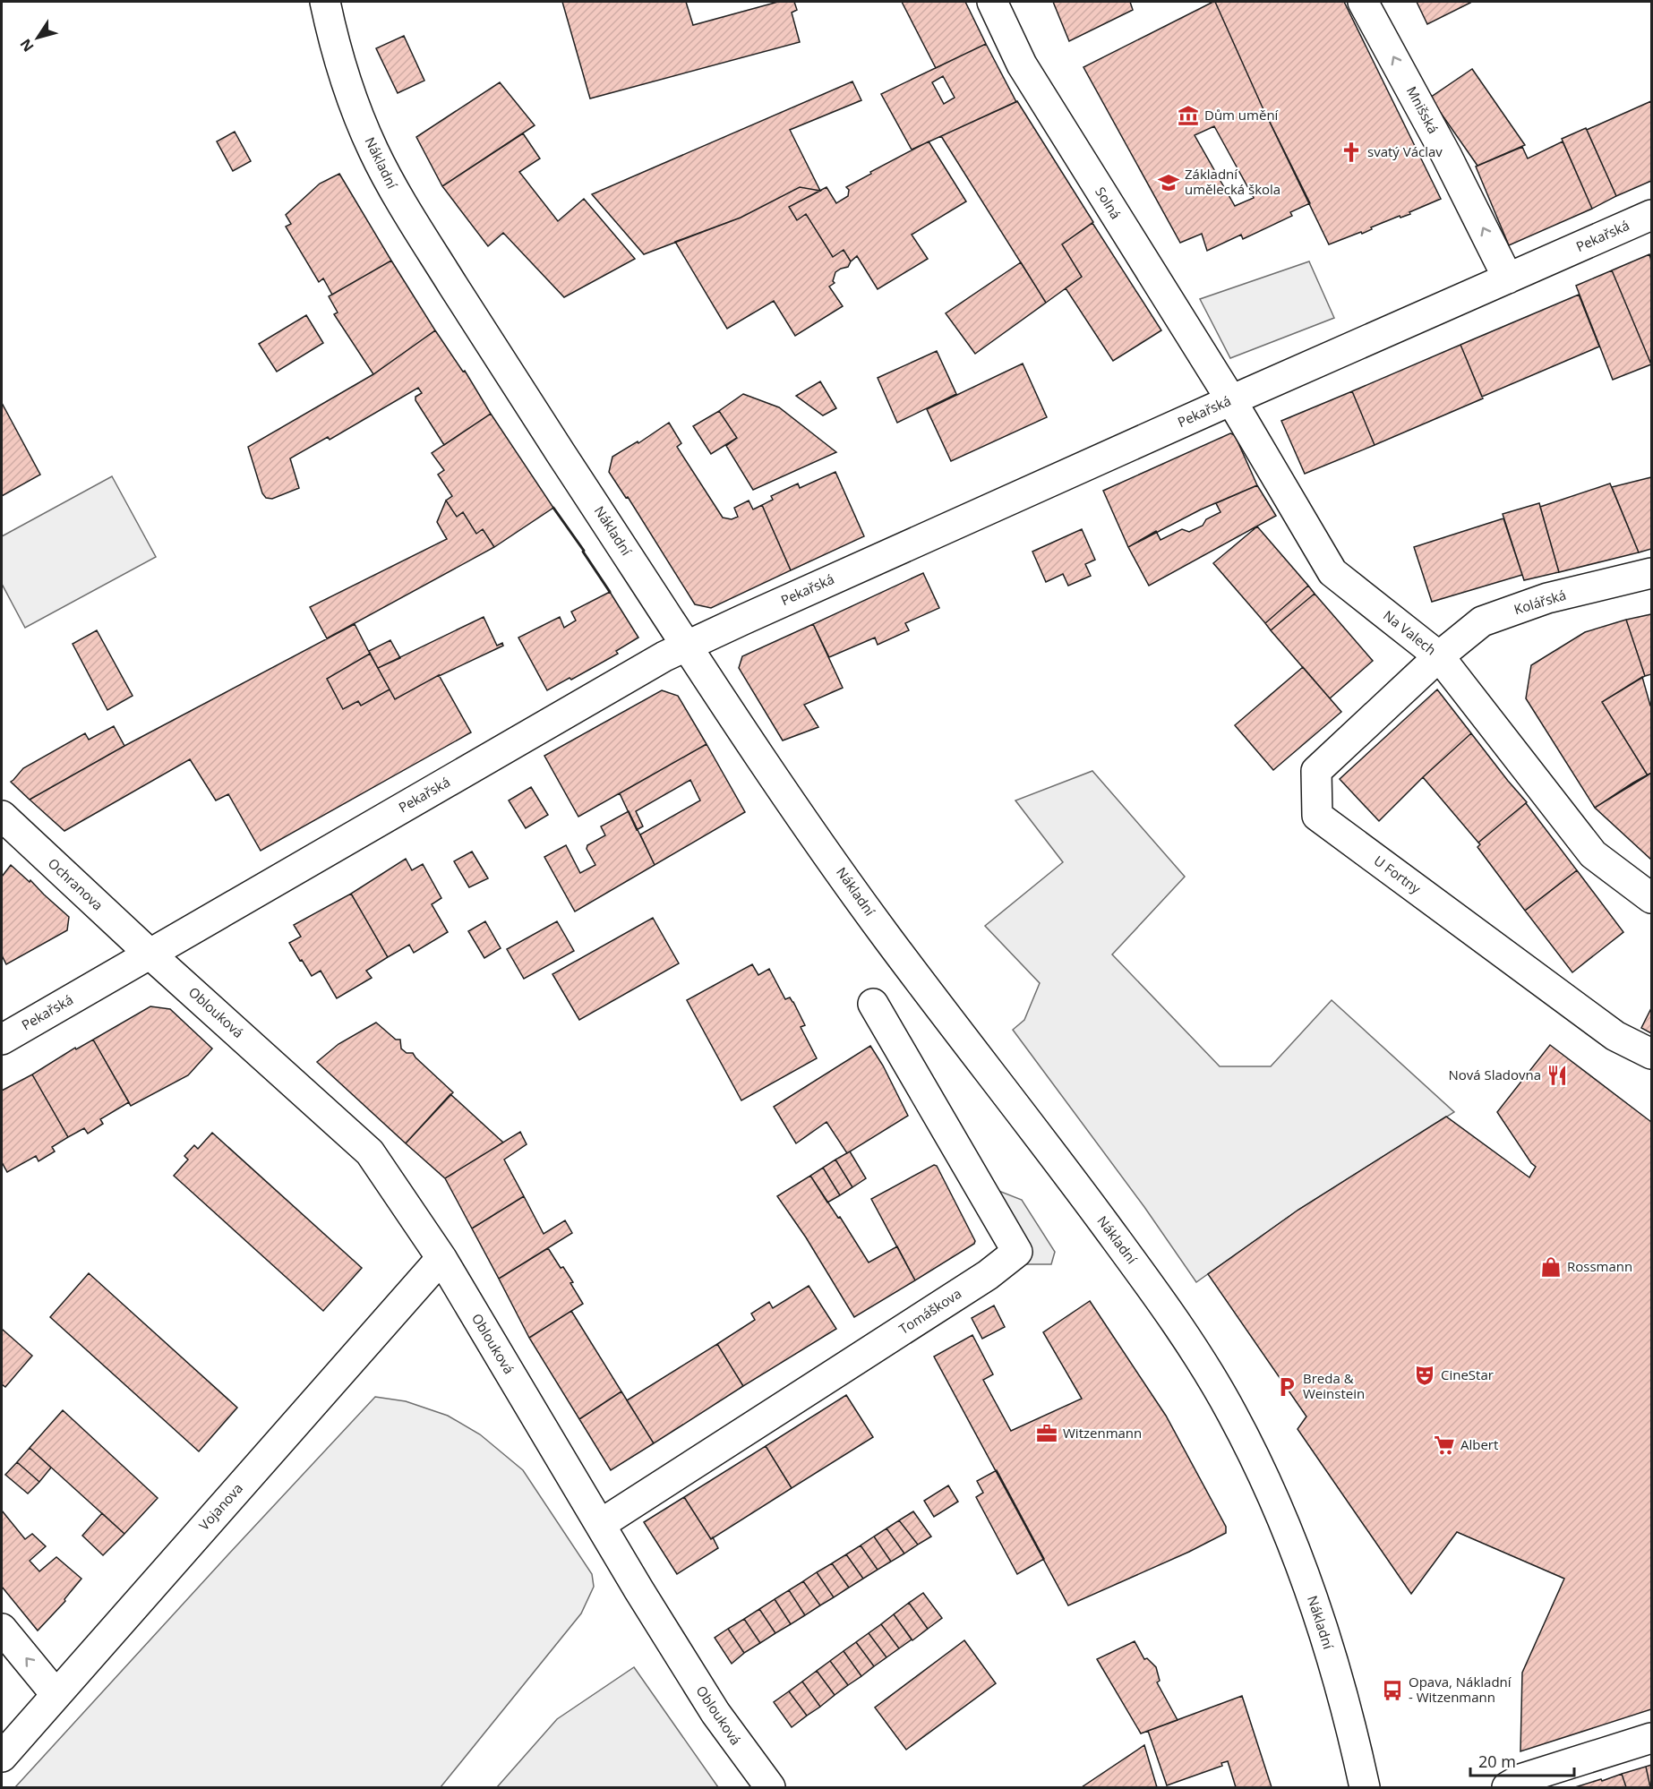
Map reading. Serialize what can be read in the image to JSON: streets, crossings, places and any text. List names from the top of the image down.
{
  "streets": {
    "street": [
      "Mnišská",
      "Nákladní",
      "Solná",
      "Pekařská",
      "Kolářská",
      "Na Valech",
      "U Fortny",
      "Ochranova",
      "Oblouková",
      "Tomáškova",
      "Vojanova"
    ]
  },
  "crossings": [
    ["Mnišská", "Pekařská"],
    ["Nákladní", "Pekařská"],
    ["Solná", "Pekařská"],
    ["Solná", "Na Valech"],
    ["Pekařská", "Na Valech"],
    ["Pekařská", "Ochranova"],
    ["Pekařská", "Oblouková"],
    ["Kolářská", "Na Valech"],
    ["Kolářská", "U Fortny"],
    ["Na Valech", "U Fortny"],
    ["Ochranova", "Oblouková"],
    ["Oblouková", "Tomáškova"],
    ["Oblouková", "Vojanova"]
  ],
  "one_way": ["Mnišská"],
  "places": {
    "museum": ["Dům umění"],
    "church": ["svatý Václav"],
    "school or university": ["Základní umělecká škola"],
    "restaurant": ["Nová Sladovna"],
    "shop": ["Rossmann"],
    "theatre": ["CineStar"],
    "parking": ["Breda & Weinstein"],
    "office": ["Witzenmann"],
    "supermarket": ["Albert"],
    "bus stop": ["Opava, Nákladní - Witzenmann"]
  },
  "scale_bar": "20 m",
  "north": "bottom left"
}
